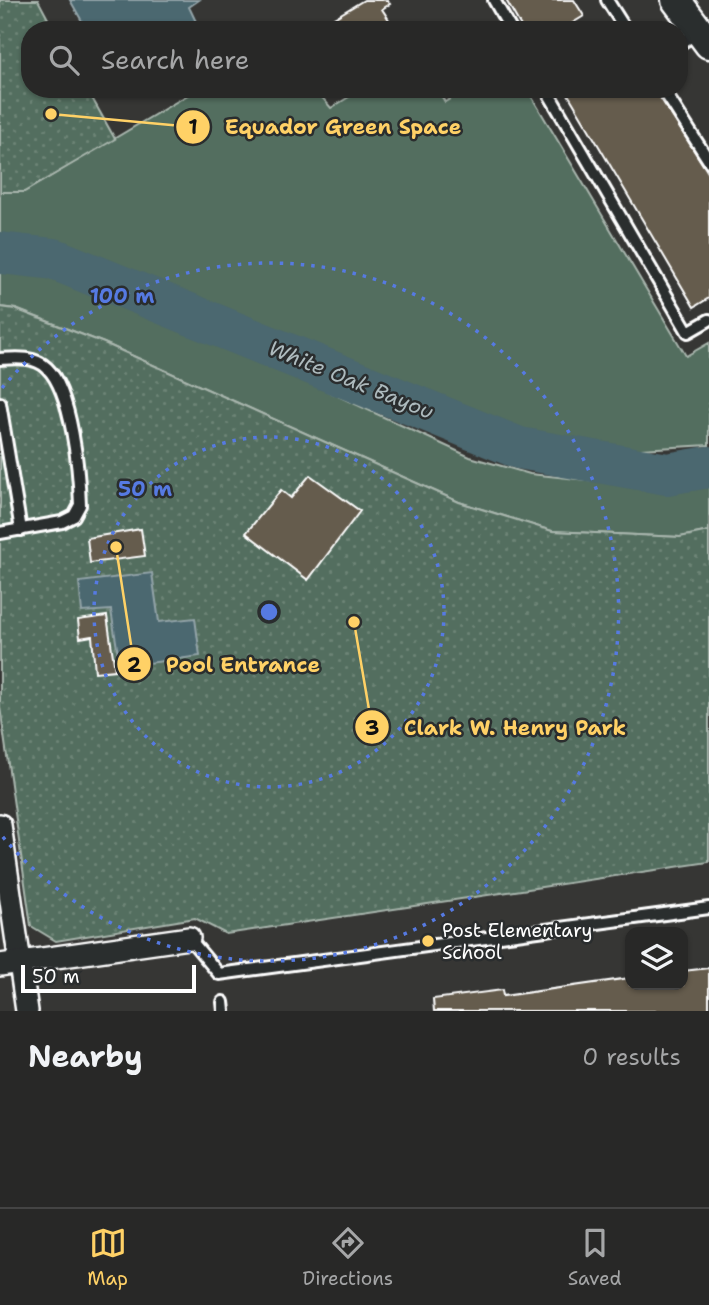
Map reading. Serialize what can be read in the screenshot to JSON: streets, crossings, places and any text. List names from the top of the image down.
{
  "water": ["White Oak Bayou"],
  "places": [
    "Equador Green Space",
    "Pool Entrance",
    "Clark W. Henry Park",
    "Post Elementary School"
  ],
  "scale_bar": "50 m",
  "page": {
    "search": "Search here",
    "scale": "50 m",
    "heading": ["Nearby", "0 results"],
    "nav": ["Map", "Directions", "Saved"]
  },
  "rings": ["100 m", "50 m"]
}
